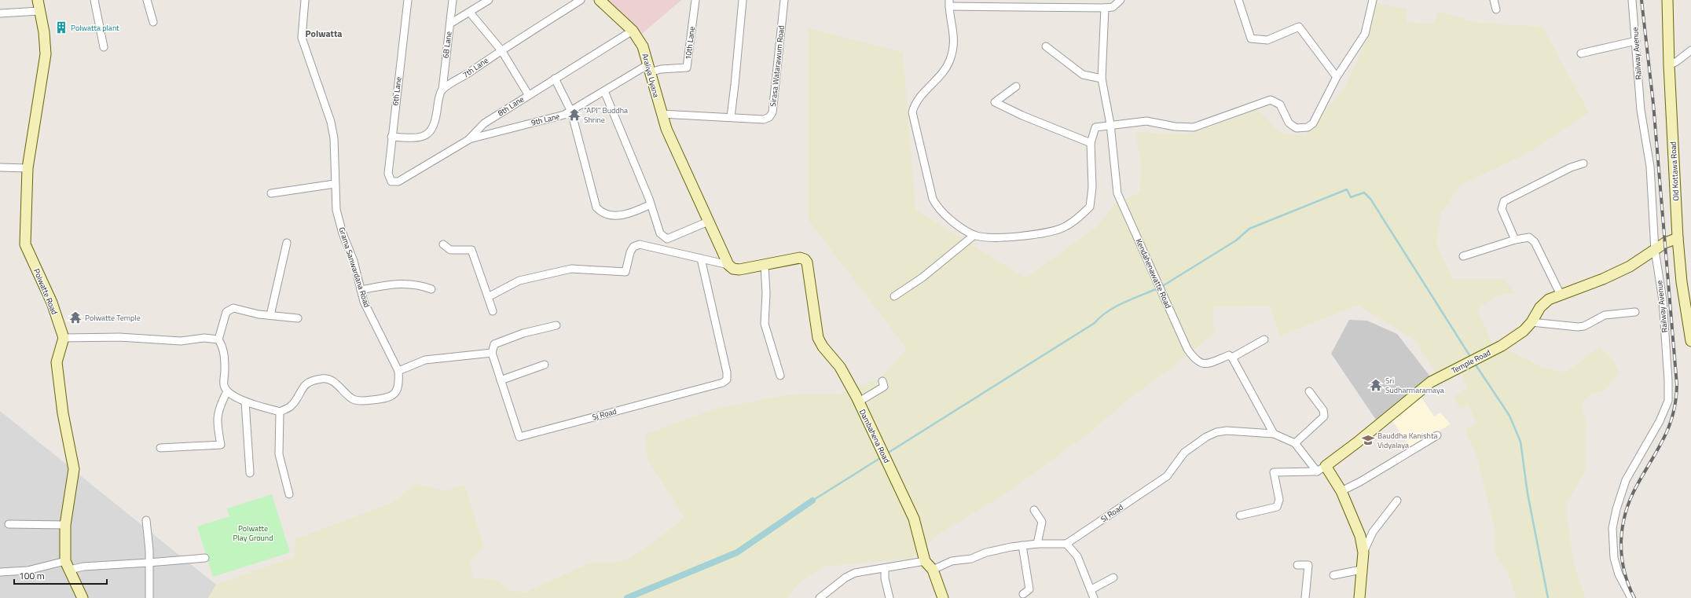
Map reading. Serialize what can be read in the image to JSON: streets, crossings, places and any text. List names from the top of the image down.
{
  "streets": {
    "street": [
      "10th Lane",
      "6B Lane",
      "Railway Avenue",
      "Sirasa Watarawum Road",
      "7th Lane",
      "Araliya Uyana",
      "6th Lane",
      "8th Lane",
      "9th Lane",
      "Old Kottawa Road",
      "Grama Sanwardana Road",
      "Kendahenawatte Road",
      "Polwatte Road",
      "Temple Road",
      "Sj Road",
      "Dambahena Road",
      "SJ Road"
    ]
  },
  "crossings": [
    ["10th Lane", "Araliya Uyana"],
    ["10th Lane", "9th Lane"],
    ["6B Lane", "7th Lane"],
    ["Railway Avenue", "Temple Road"],
    ["Sirasa Watarawum Road", "Araliya Uyana"],
    ["Araliya Uyana", "8th Lane"],
    ["Araliya Uyana", "9th Lane"],
    ["Araliya Uyana", "Dambahena Road"],
    ["6th Lane", "8th Lane"],
    ["8th Lane", "9th Lane"],
    ["Old Kottawa Road", "Temple Road"]
  ],
  "districts": ["Polwatta"],
  "parks": ["Polwatte Play Ground"],
  "places": {
    "building": ["Polwatta plant"],
    "temple": ["\"API\" Buddha Shrine", "Polwatte Temple", "Sri Sudharmaramaya"],
    "school or university": ["Bauddha Kanishta Vidyalaya"]
  },
  "scale_bar": "100 m"
}
